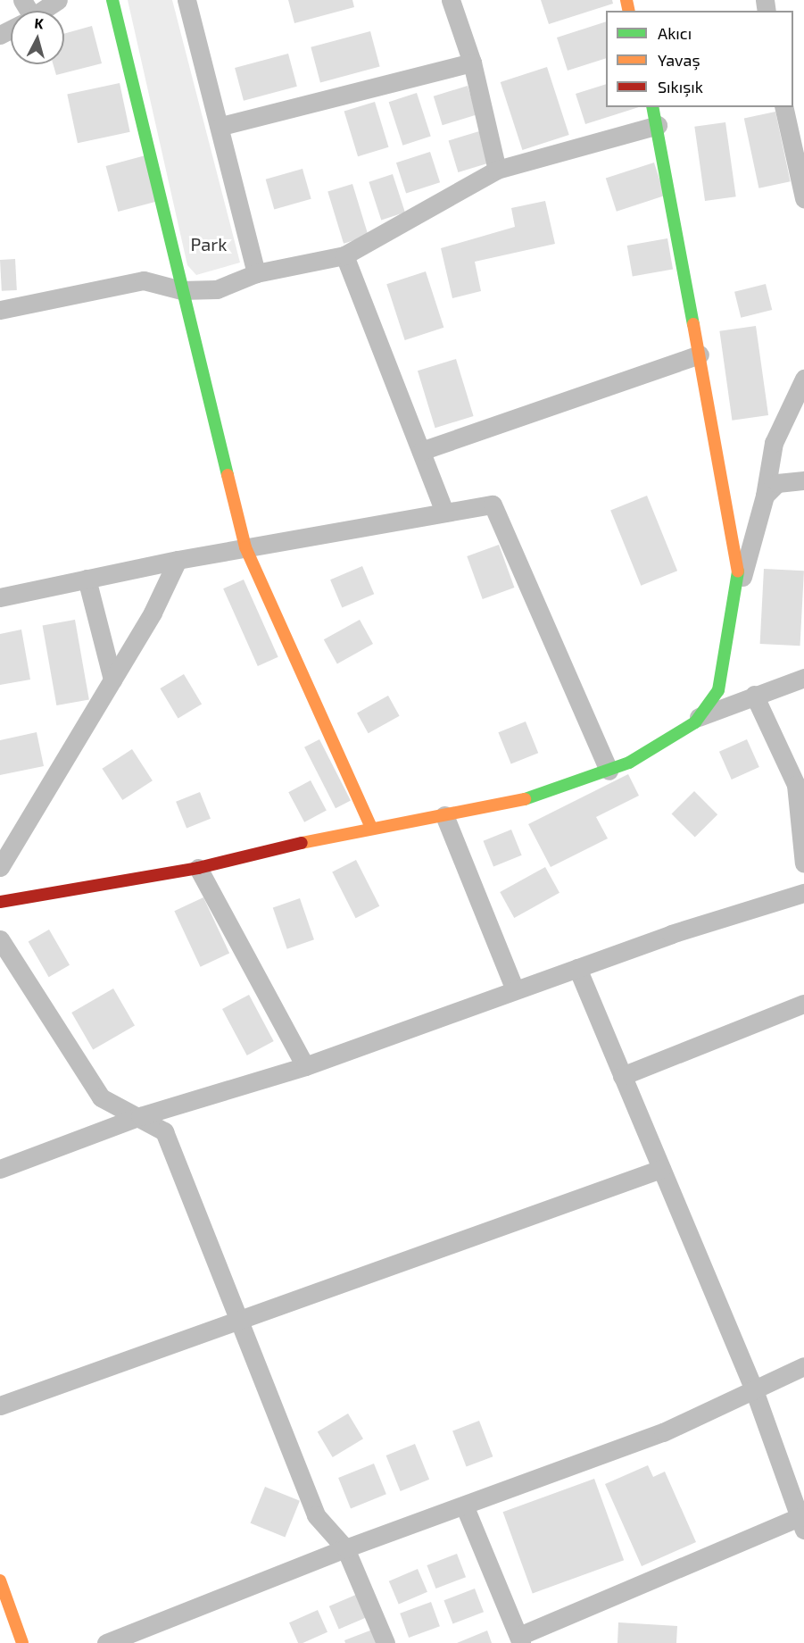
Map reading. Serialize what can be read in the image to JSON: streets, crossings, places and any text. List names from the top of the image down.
{
  "parks": ["Park"],
  "legend": ["Akıcı", "Yavaş", "Sıkışık"],
  "north": "top"
}
